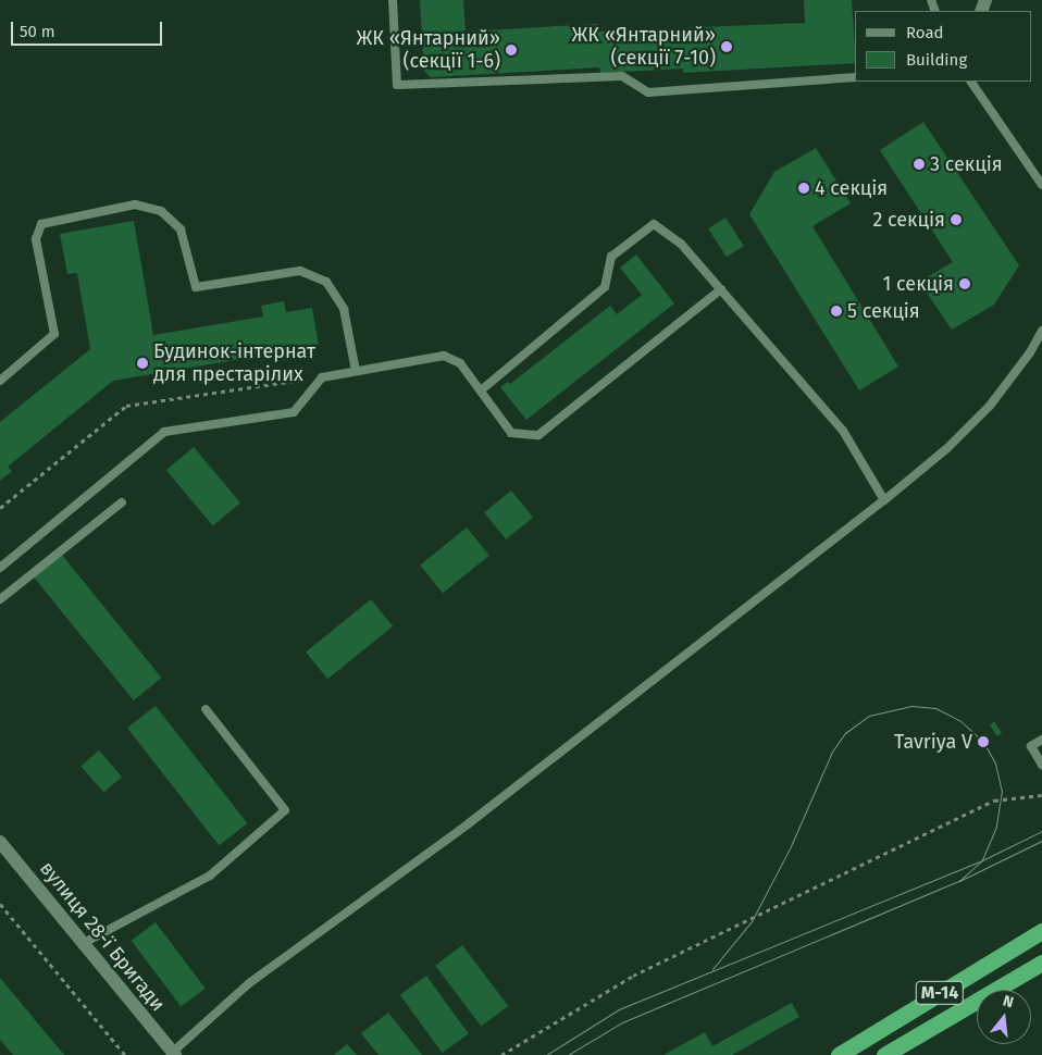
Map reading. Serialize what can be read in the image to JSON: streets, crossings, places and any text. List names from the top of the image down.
{
  "streets": {
    "highway": ["М-14"],
    "street": ["вулиця 28-ї Бригади"]
  },
  "places": [
    "ЖК «Янтарний» (секції 7-10)",
    "ЖК «Янтарний» (секції 1-6)",
    "3 секція",
    "4 секція",
    "2 секція",
    "1 секція",
    "5 секція",
    "Будинок-інтернат для престарілих",
    "Tavriya V"
  ],
  "legend": ["Road", "Building"],
  "scale_bar": "50 m",
  "north": "top"
}
